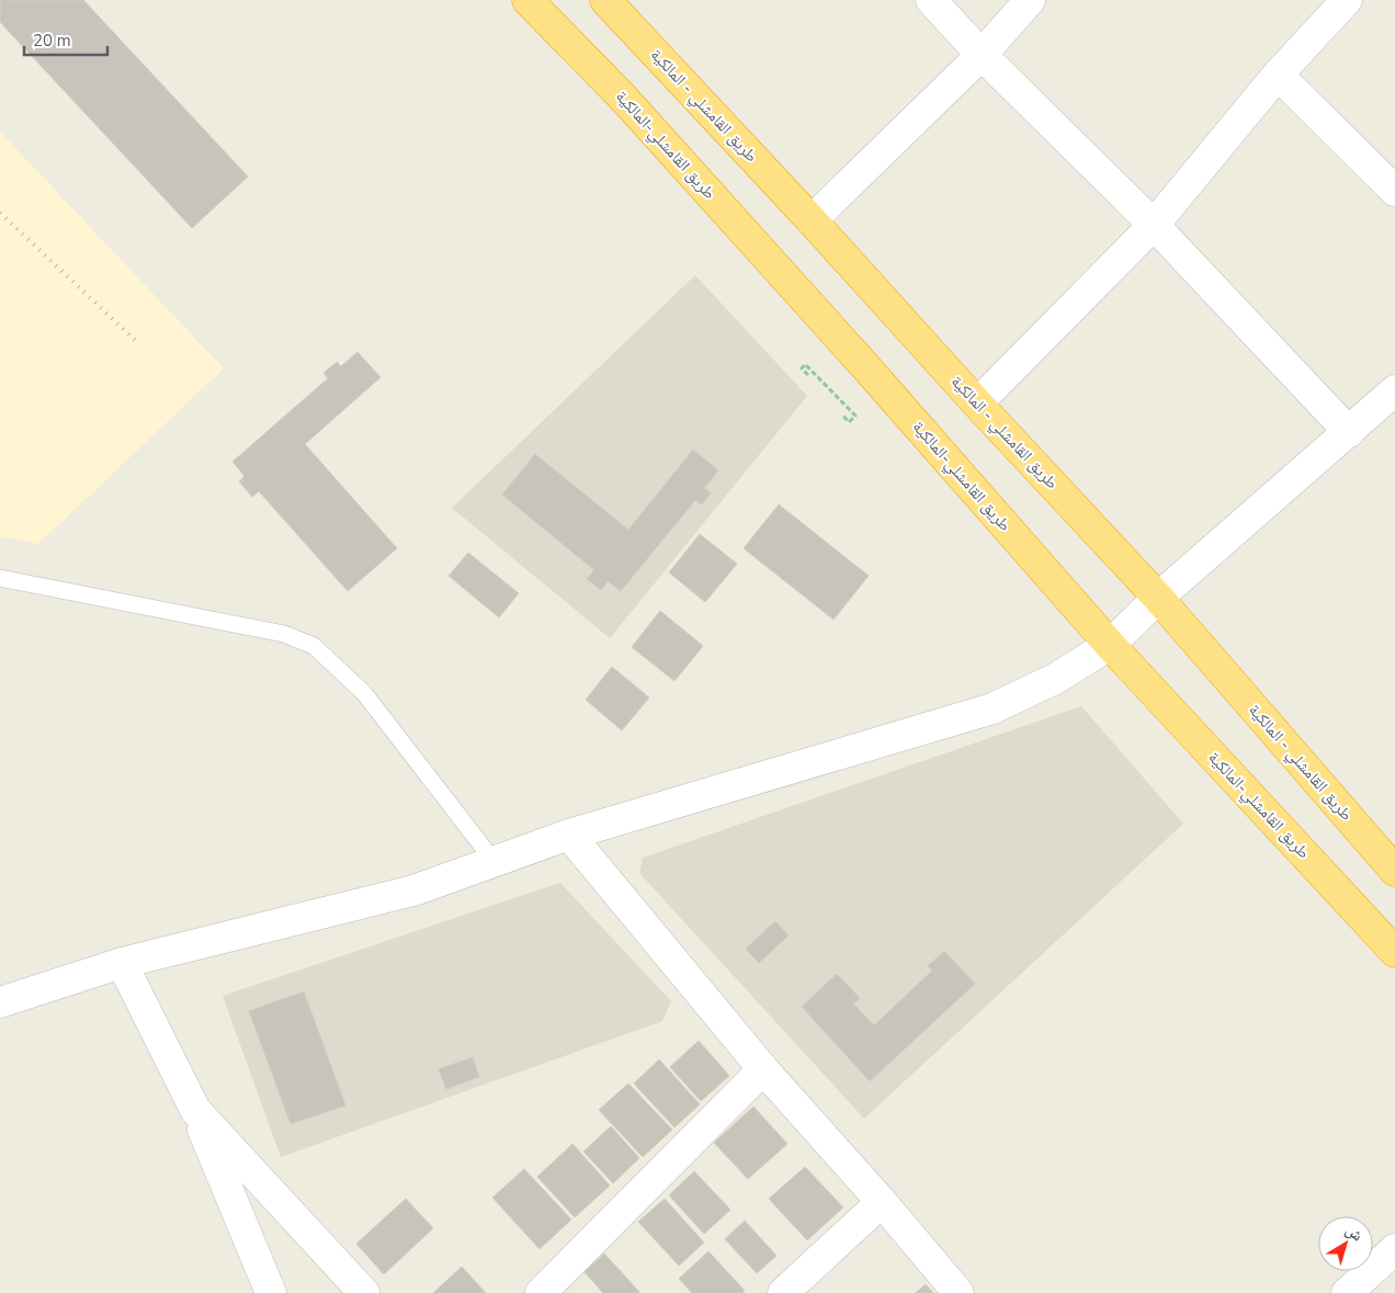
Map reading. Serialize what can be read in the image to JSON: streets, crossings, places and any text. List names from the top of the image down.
{
  "streets": {
    "highway": ["طريق القامشلي - المالكية", "طريق القامشلي-المالكية"]
  },
  "scale_bar": "20 m",
  "north": "top right"
}
